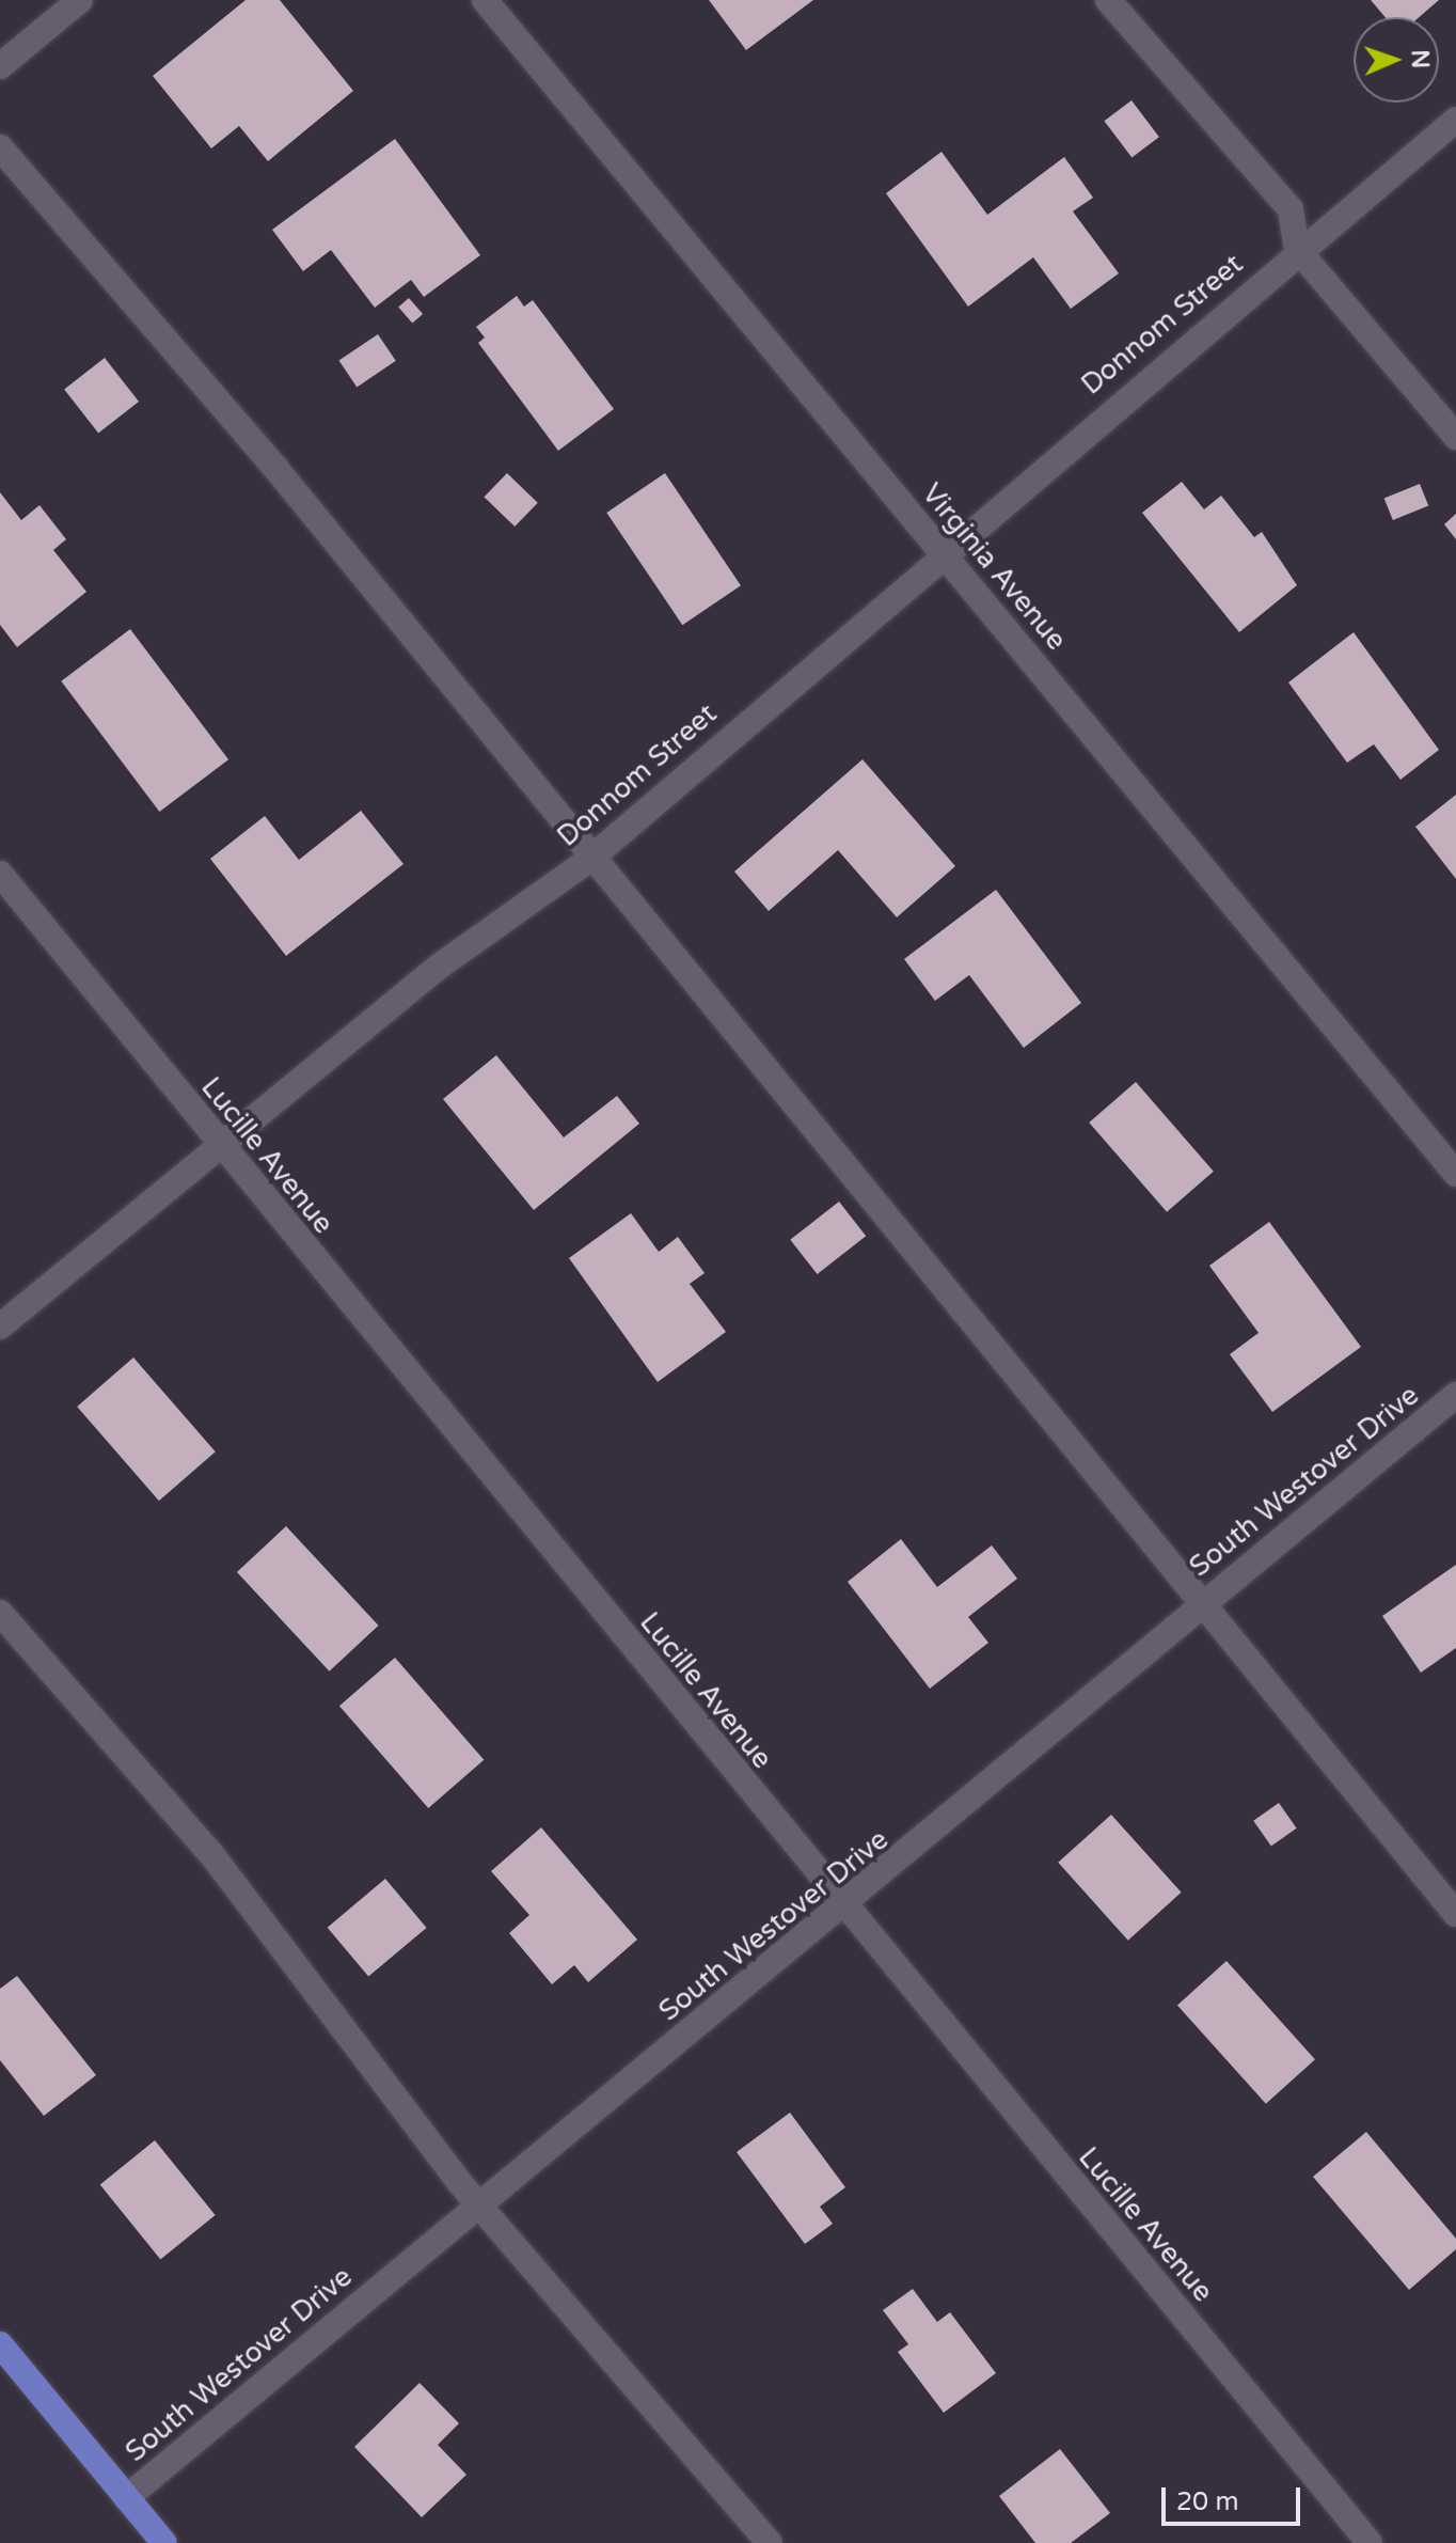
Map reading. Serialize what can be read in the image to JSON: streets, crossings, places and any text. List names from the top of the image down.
{
  "streets": {
    "street": [
      "Donnom Street",
      "Virginia Avenue",
      "Lucille Avenue",
      "South Westover Drive"
    ]
  },
  "crossings": [
    ["Donnom Street", "Virginia Avenue"],
    ["Donnom Street", "Lucille Avenue"],
    ["Lucille Avenue", "South Westover Drive"]
  ],
  "scale_bar": "20 m",
  "north": "right"
}
